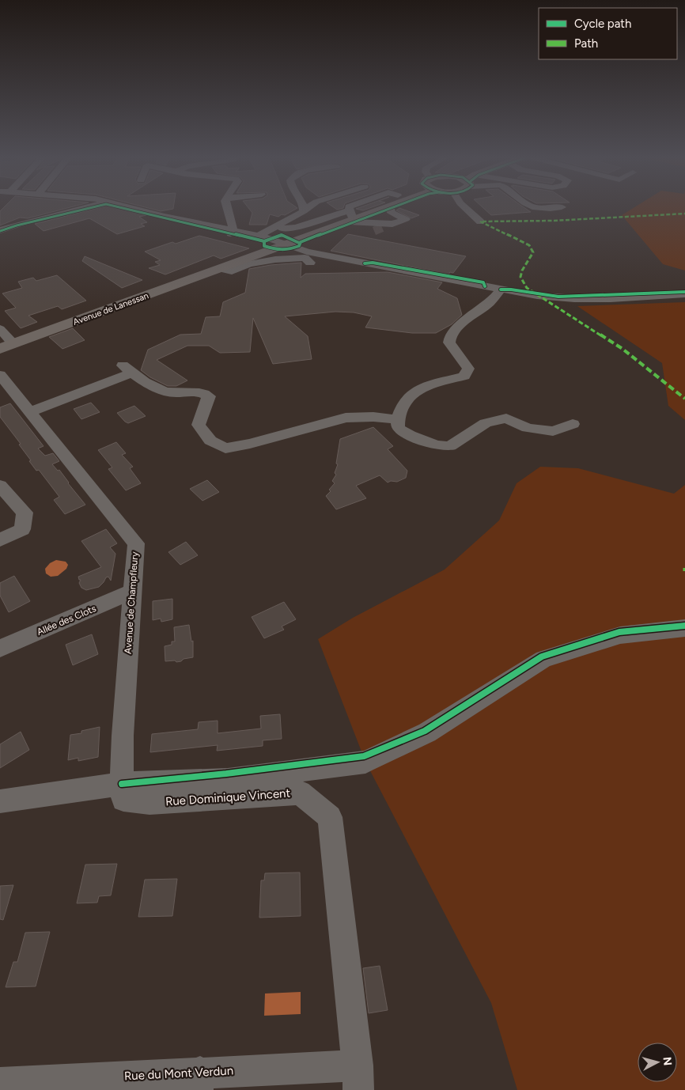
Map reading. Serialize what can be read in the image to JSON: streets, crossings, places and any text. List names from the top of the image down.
{
  "streets": {
    "main road": ["Avenue de Lanessan"],
    "street": [
      "Avenue de Champfleury",
      "Allée des Clots",
      "Rue Dominique Vincent",
      "Rue du Mont Verdun"
    ]
  },
  "crossings": [
    ["Avenue de Champfleury", "Allée des Clots"],
    ["Avenue de Champfleury", "Rue Dominique Vincent"],
    ["Rue Dominique Vincent", "Rue du Mont Verdun"]
  ],
  "legend": ["Cycle path", "Path"],
  "north": "right"
}
